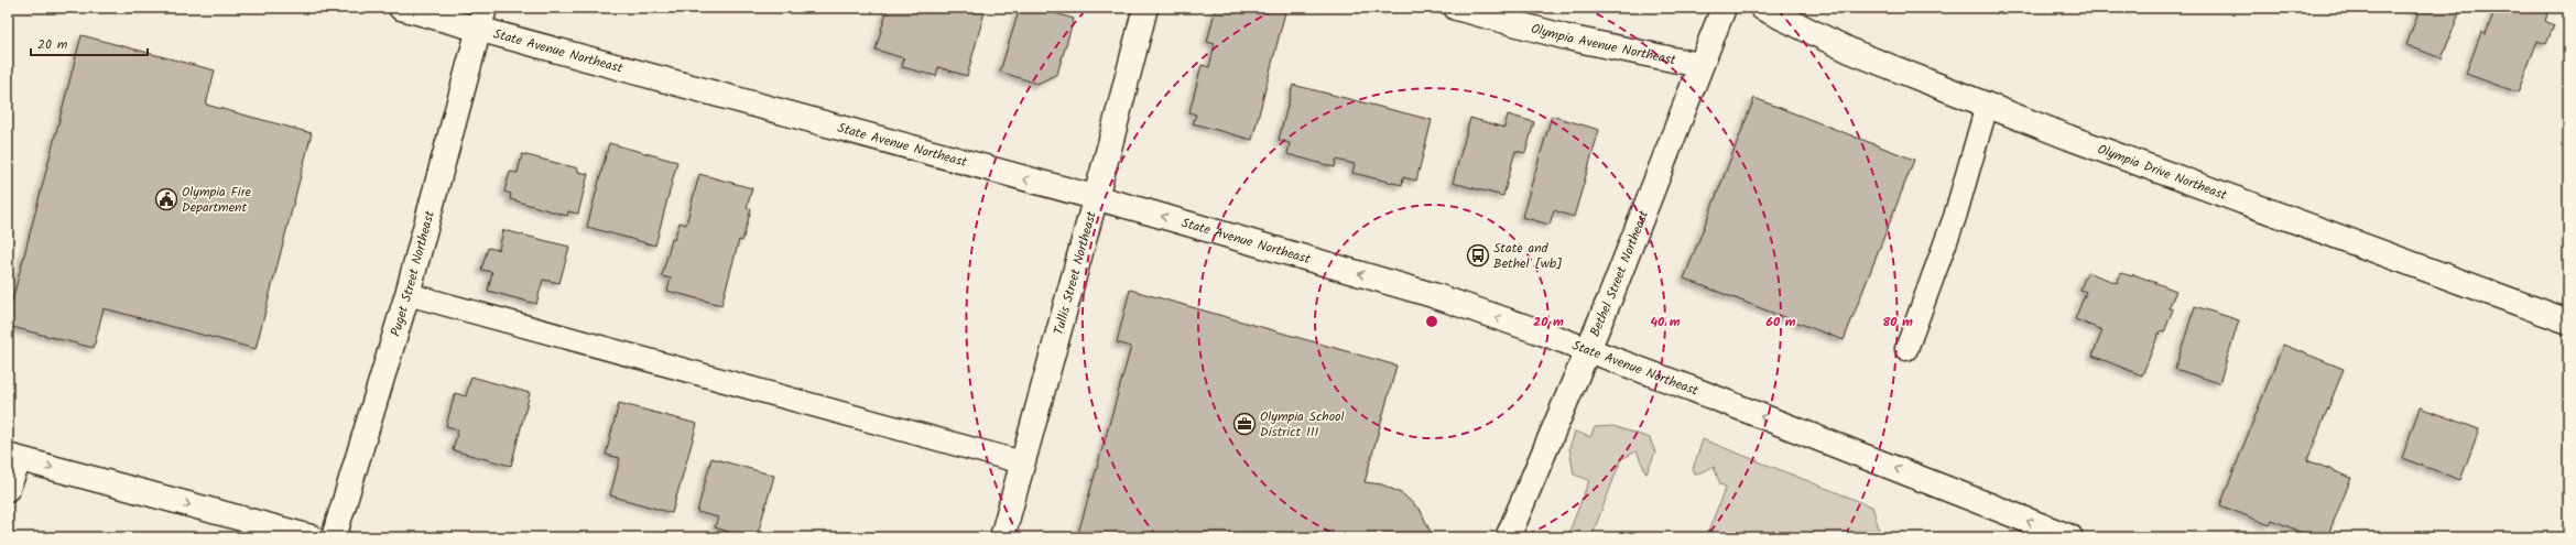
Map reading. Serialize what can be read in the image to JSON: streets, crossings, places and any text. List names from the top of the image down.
{
  "streets": {
    "street": [
      "Olympia Avenue Northeast",
      "State Avenue Northeast",
      "Olympia Drive Northeast",
      "Puget Street Northeast",
      "Tullis Street Northeast",
      "Bethel Street Northeast"
    ]
  },
  "crossings": [
    ["Olympia Avenue Northeast", "Bethel Street Northeast"],
    ["State Avenue Northeast", "Puget Street Northeast"],
    ["State Avenue Northeast", "Tullis Street Northeast"],
    ["State Avenue Northeast", "Bethel Street Northeast"]
  ],
  "one_way": ["State Avenue Northeast"],
  "places": {
    "public building": ["Olympia Fire Department"],
    "bus stop": ["State and Bethel [wb]"],
    "office": ["Olympia School District 111"]
  },
  "scale_bar": "20 m",
  "rings": [
    "20 m",
    "40 m",
    "60 m",
    "80 m"
  ]
}
